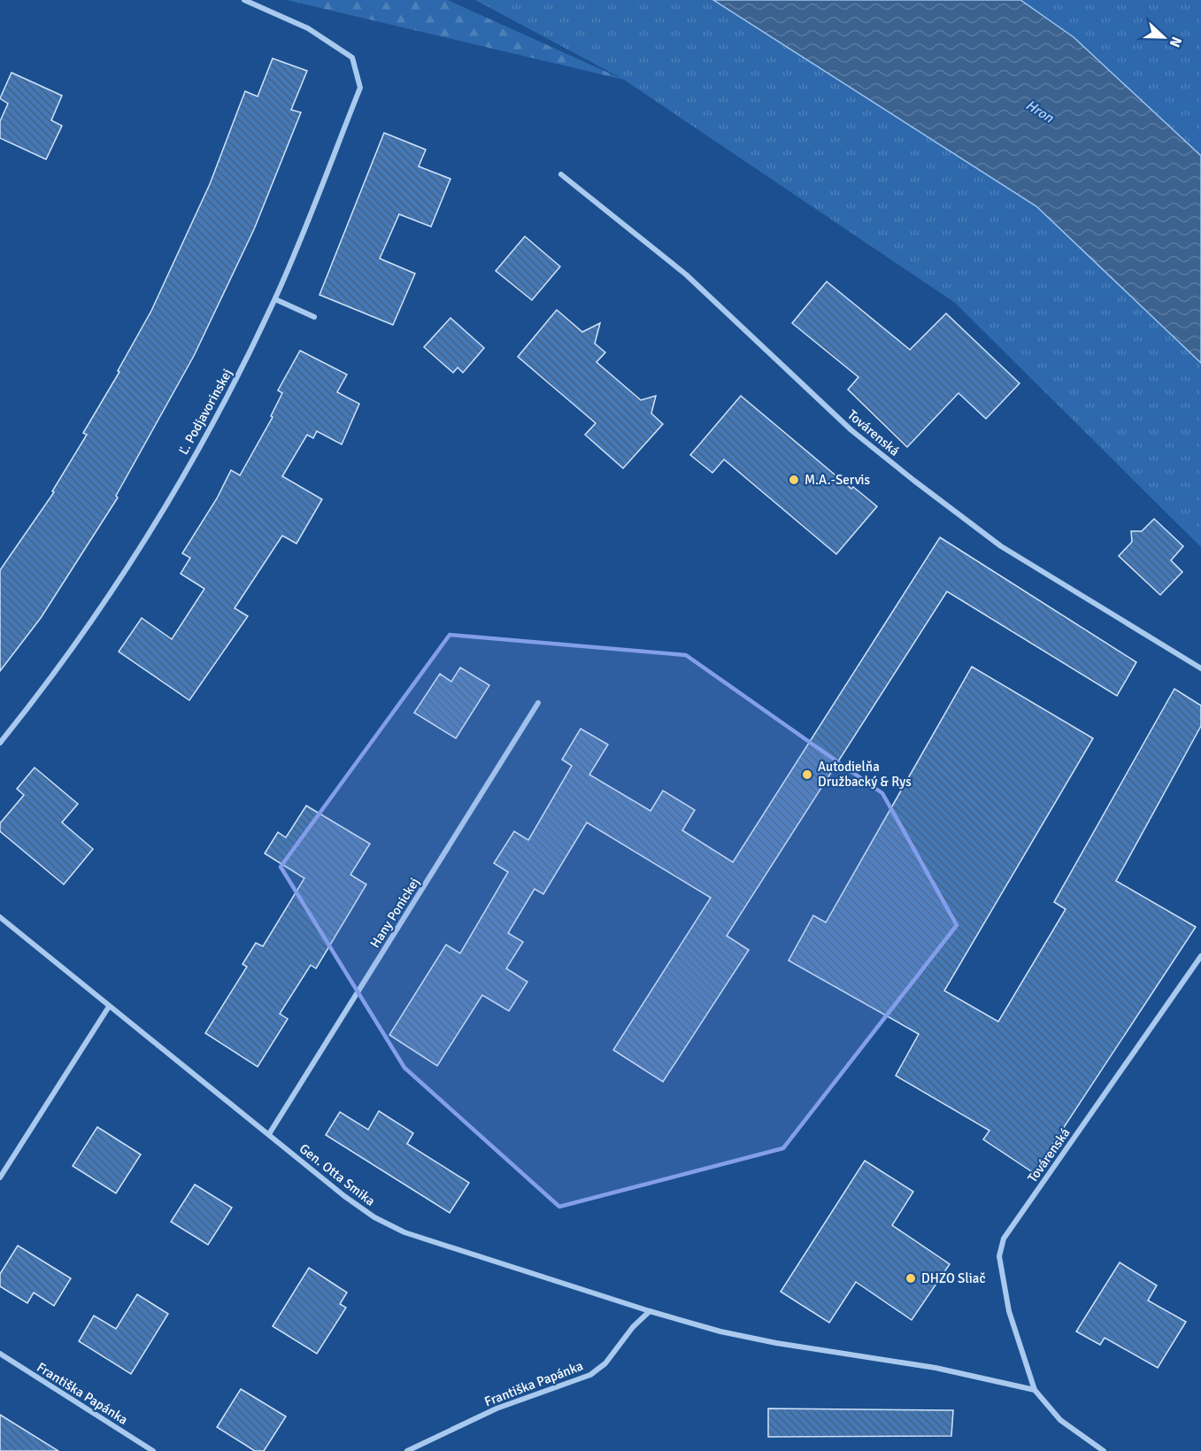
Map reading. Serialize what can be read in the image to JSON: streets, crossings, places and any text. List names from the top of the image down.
{
  "streets": {
    "street": [
      "Ľ. Podjavorinskej",
      "Továrenská",
      "Hany Ponickej",
      "Gen. Otta Smika",
      "Františka Papánka"
    ]
  },
  "crossings": [
    ["Hany Ponickej", "Gen. Otta Smika"],
    ["Gen. Otta Smika", "Františka Papánka"]
  ],
  "water": ["Hron"],
  "places": ["M.A.-Servis", "Autodielňa Družbacký & Rys", "DHZO Sliač"],
  "north": "right"
}
